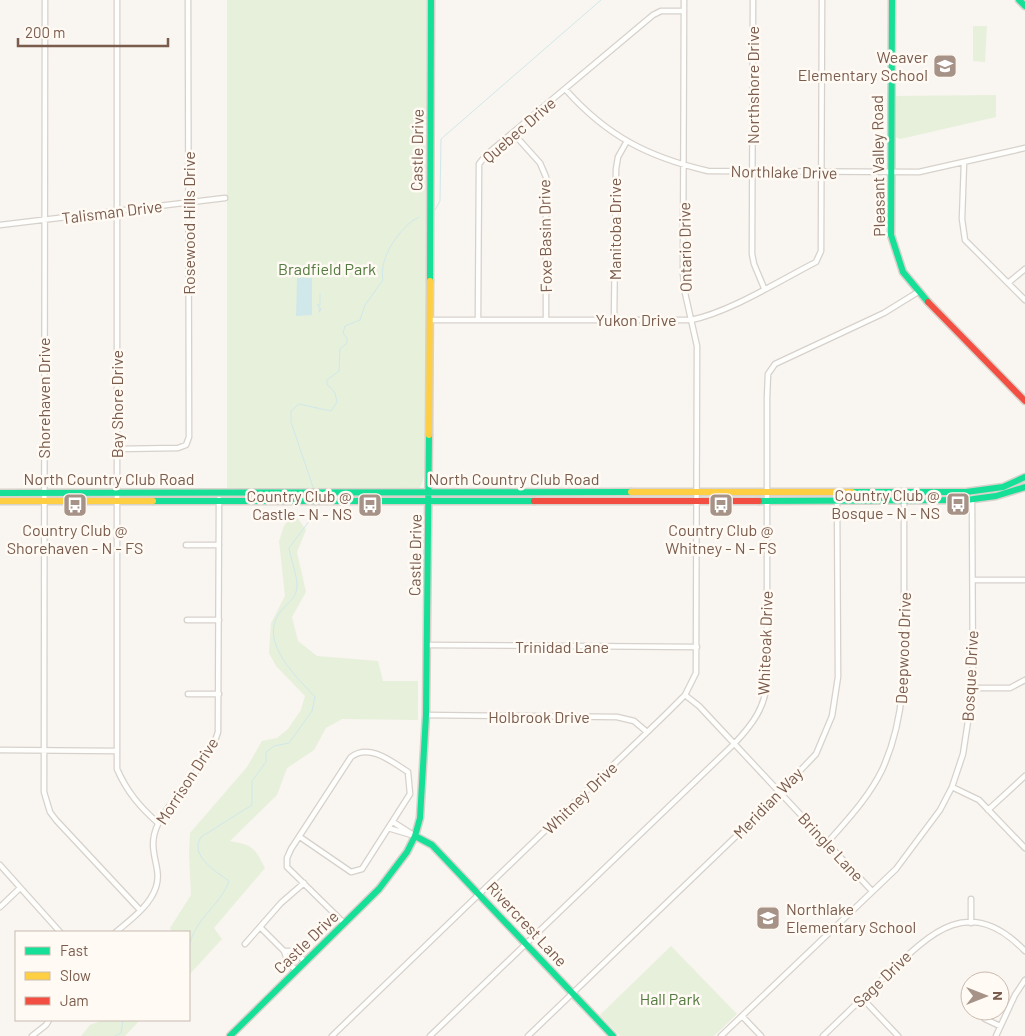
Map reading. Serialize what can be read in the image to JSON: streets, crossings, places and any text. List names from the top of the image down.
{
  "streets": {
    "main road": [
      "Castle Drive",
      "Pleasant Valley Road",
      "North Country Club Road",
      "Rivercrest Lane"
    ],
    "street": [
      "Northshore Drive",
      "Quebec Drive",
      "Northlake Drive",
      "Talisman Drive",
      "Rosewood Hills Drive",
      "Manitoba Drive",
      "Foxe Basin Drive",
      "Ontario Drive",
      "Yukon Drive",
      "Shorehaven Drive",
      "Bay Shore Drive",
      "Whiteoak Drive",
      "Trinidad Lane",
      "Deepwood Drive",
      "Bosque Drive",
      "Holbrook Drive",
      "Morrison Drive",
      "Whitney Drive",
      "Meridian Way",
      "Bringle Lane",
      "Sage Drive"
    ]
  },
  "crossings": [
    ["Northshore Drive", "Northlake Drive"],
    ["Northshore Drive", "Yukon Drive"],
    ["Quebec Drive", "Northlake Drive"],
    ["Quebec Drive", "Foxe Basin Drive"],
    ["Quebec Drive", "Ontario Drive"],
    ["Quebec Drive", "Yukon Drive"],
    ["Castle Drive", "Yukon Drive"],
    ["Castle Drive", "North Country Club Road"],
    ["Castle Drive", "Trinidad Lane"],
    ["Castle Drive", "Holbrook Drive"],
    ["Castle Drive", "Rivercrest Lane"],
    ["Pleasant Valley Road", "Northlake Drive"],
    ["Pleasant Valley Road", "Whiteoak Drive"],
    ["Northlake Drive", "Manitoba Drive"],
    ["Northlake Drive", "Ontario Drive"],
    ["Northlake Drive", "Yukon Drive"],
    ["Talisman Drive", "Rosewood Hills Drive"],
    ["Talisman Drive", "Shorehaven Drive"],
    ["Talisman Drive", "Bay Shore Drive"],
    ["Rosewood Hills Drive", "Bay Shore Drive"],
    ["Manitoba Drive", "Yukon Drive"],
    ["Foxe Basin Drive", "Yukon Drive"],
    ["Ontario Drive", "Yukon Drive"],
    ["Ontario Drive", "North Country Club Road"],
    ["Ontario Drive", "Whitney Drive"],
    ["Shorehaven Drive", "North Country Club Road"],
    ["Shorehaven Drive", "Morrison Drive"],
    ["Bay Shore Drive", "North Country Club Road"],
    ["Bay Shore Drive", "Morrison Drive"],
    ["North Country Club Road", "Whiteoak Drive"],
    ["North Country Club Road", "Deepwood Drive"],
    ["North Country Club Road", "Bosque Drive"],
    ["North Country Club Road", "Morrison Drive"],
    ["North Country Club Road", "Whitney Drive"],
    ["North Country Club Road", "Meridian Way"],
    ["Whiteoak Drive", "Bringle Lane"],
    ["Whiteoak Drive", "Rivercrest Lane"],
    ["Trinidad Lane", "Whitney Drive"],
    ["Deepwood Drive", "Bringle Lane"],
    ["Bosque Drive", "Bringle Lane"],
    ["Holbrook Drive", "Whitney Drive"],
    ["Whitney Drive", "Bringle Lane"],
    ["Whitney Drive", "Rivercrest Lane"],
    ["Meridian Way", "Bringle Lane"],
    ["Meridian Way", "Rivercrest Lane"]
  ],
  "parks": ["Bradfield Park", "Hall Park"],
  "places": {
    "school or university": ["Weaver Elementary School", "Northlake Elementary School"],
    "bus stop": [
      "Country Club @ Bosque - N - NS",
      "Country Club @ Shorehaven - N - FS",
      "Country Club @ Castle - N - NS",
      "Country Club @ Whitney - N - FS"
    ]
  },
  "legend": ["Fast", "Slow", "Jam"],
  "scale_bar": "200 m",
  "north": "right"
}
